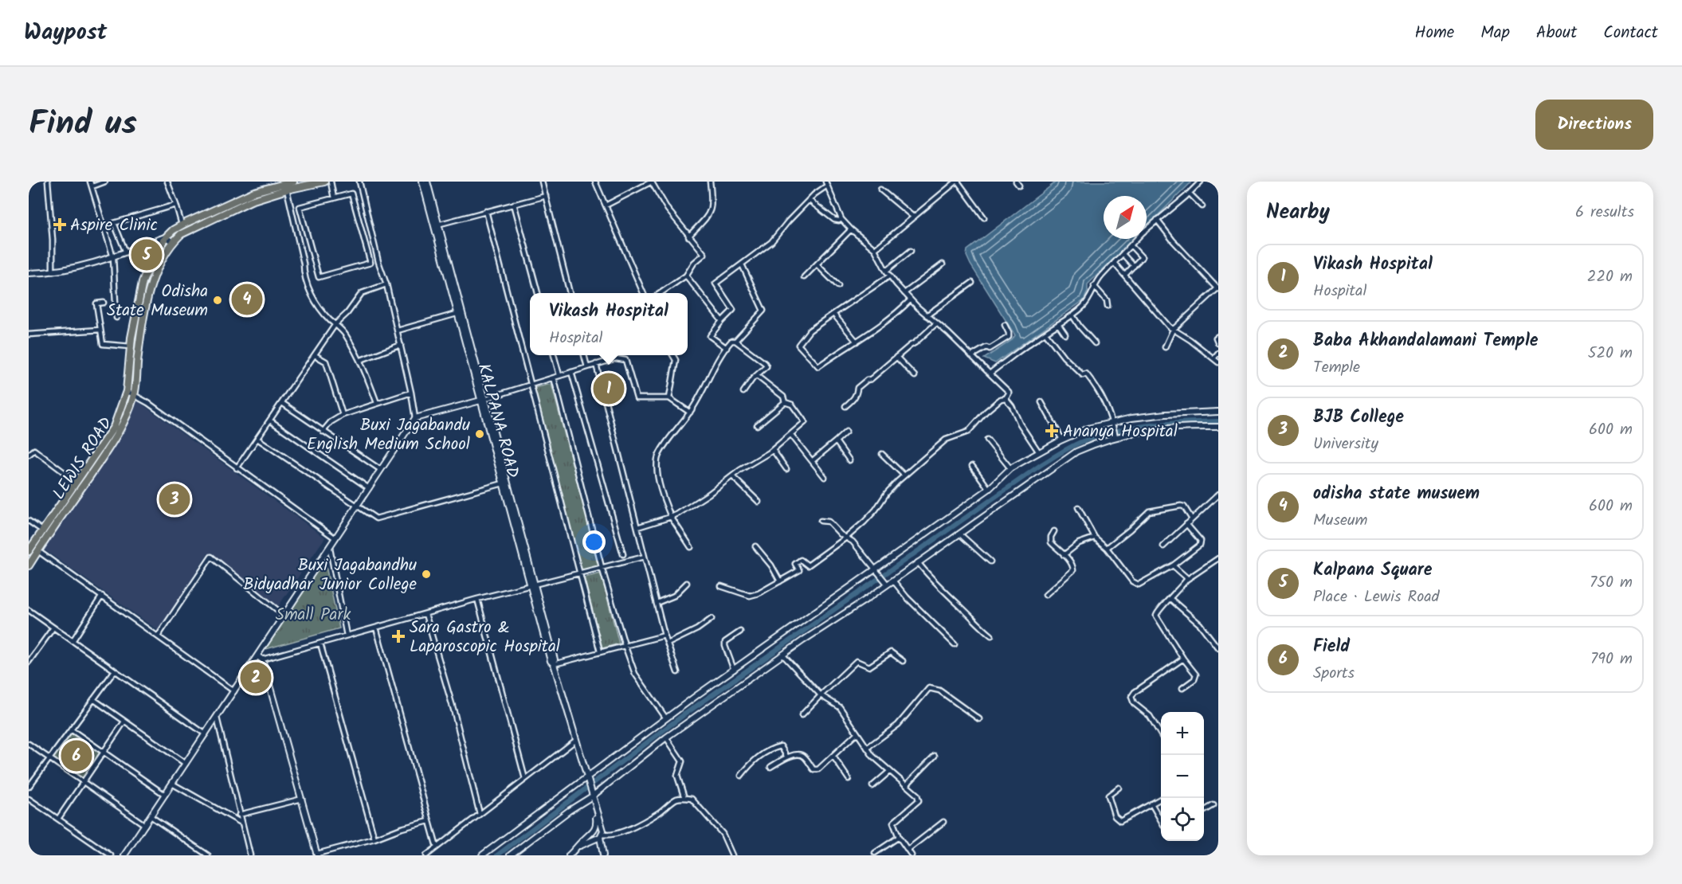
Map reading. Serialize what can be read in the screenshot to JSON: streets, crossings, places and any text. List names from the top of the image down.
{
  "streets": {
    "main road": ["LEWIS ROAD"],
    "street": ["KALPANA ROAD"]
  },
  "parks": ["Small Park"],
  "places": {
    "health": ["Aspire Clinic", "Ananya Hospital", "Sara Gastro & Laparoscopic Hospital"],
    "other": ["Odisha State Museum", "Buxi Jagabandu English Medium School", "Buxi Jagabandhu Bidyadhar Junior College"]
  },
  "north": "top right",
  "page": {
    "header": "Waypost",
    "nav": [
      "Home",
      "Map",
      "About",
      "Contact"
    ],
    "title": "Find us",
    "buttons": "Directions",
    "heading": ["Nearby", "6 results"],
    "pins": [
      "5",
      "4",
      "1",
      "3",
      "2",
      "6"
    ],
    "list": [
      {
        "mark": "1",
        "name": "Vikash Hospital",
        "note": "Hospital",
        "value": "220 m"
      },
      {
        "mark": "2",
        "name": "Baba Akhandalamani Temple",
        "note": "Temple",
        "value": "520 m"
      },
      {
        "mark": "3",
        "name": "BJB College",
        "note": "University",
        "value": "600 m"
      },
      {
        "mark": "4",
        "name": "odisha state musuem",
        "note": "Museum",
        "value": "600 m"
      },
      {
        "mark": "5",
        "name": "Kalpana Square",
        "note": "Place · Lewis Road",
        "value": "750 m"
      },
      {
        "mark": "6",
        "name": "Field",
        "note": "Sports",
        "value": "790 m"
      }
    ],
    "popup": ["Vikash Hospital", "Hospital"],
    "map_buttons": ["+", "−"]
  }
}
